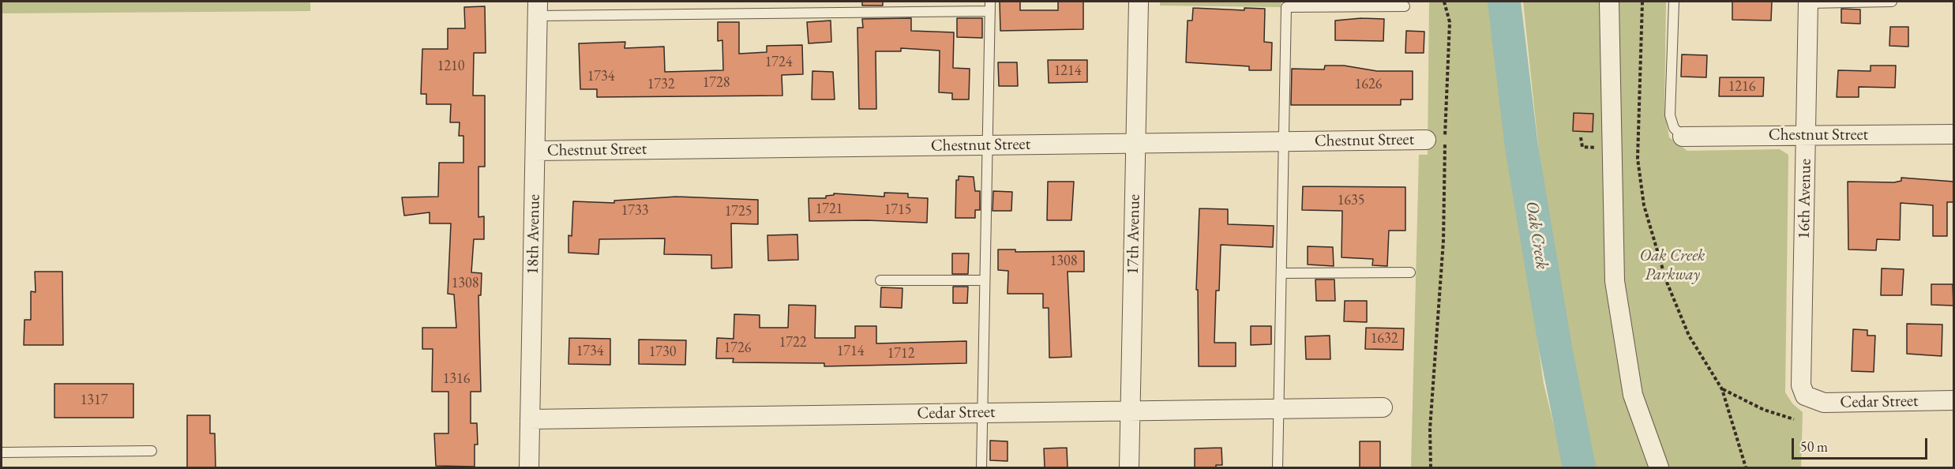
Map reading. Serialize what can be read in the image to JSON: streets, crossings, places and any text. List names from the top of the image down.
{
  "streets": {
    "street": [
      "Chestnut Street",
      "16th Avenue",
      "18th Avenue",
      "17th Avenue",
      "Cedar Street"
    ]
  },
  "crossings": [
    ["Chestnut Street", "16th Avenue"],
    ["Chestnut Street", "18th Avenue"],
    ["Chestnut Street", "17th Avenue"],
    ["16th Avenue", "Cedar Street"],
    ["18th Avenue", "Cedar Street"],
    ["17th Avenue", "Cedar Street"]
  ],
  "water": ["Oak Creek"],
  "parks": ["Oak Creek Parkway"],
  "house_numbers": [
    "1724",
    "1210",
    "1214",
    "1734",
    "1728",
    "1732",
    "1626",
    "1216",
    "1635",
    "1721",
    "1715",
    "1733",
    "1725",
    "1308",
    "1308",
    "1632",
    "1722",
    "1726",
    "1734",
    "1714",
    "1730",
    "1712",
    "1316",
    "1317"
  ],
  "scale_bar": "50 m"
}
